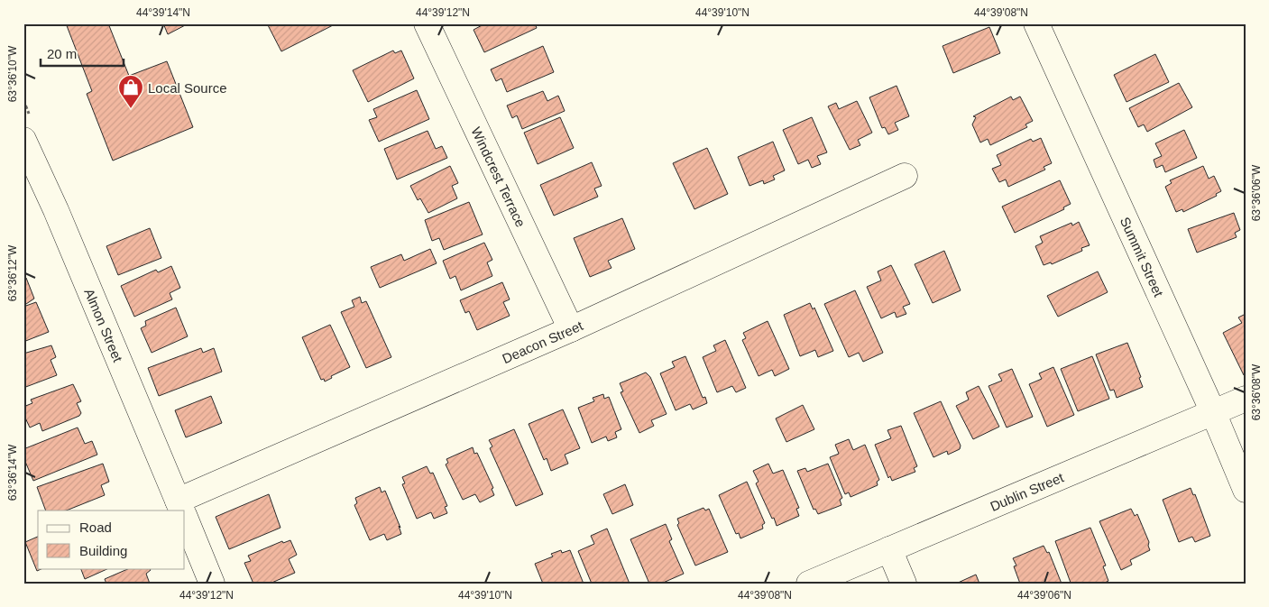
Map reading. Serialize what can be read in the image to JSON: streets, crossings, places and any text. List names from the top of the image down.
{
  "streets": {
    "street": [
      "Windcrest Terrace",
      "Summit Street",
      "Almon Street",
      "Deacon Street",
      "Dublin Street"
    ]
  },
  "crossings": [
    ["Windcrest Terrace", "Deacon Street"],
    ["Summit Street", "Dublin Street"],
    ["Almon Street", "Deacon Street"]
  ],
  "places": {
    "shop": ["Local Source"]
  },
  "legend": ["Road", "Building"],
  "scale_bar": "20 m",
  "coordinates": [
    "44°39'14\"N",
    "44°39'12\"N",
    "44°39'10\"N",
    "44°39'08\"N",
    "63°36'10\"W",
    "63°36'06\"W",
    "63°36'12\"W",
    "63°36'08\"W",
    "63°36'14\"W",
    "44°39'06\"N"
  ]
}
